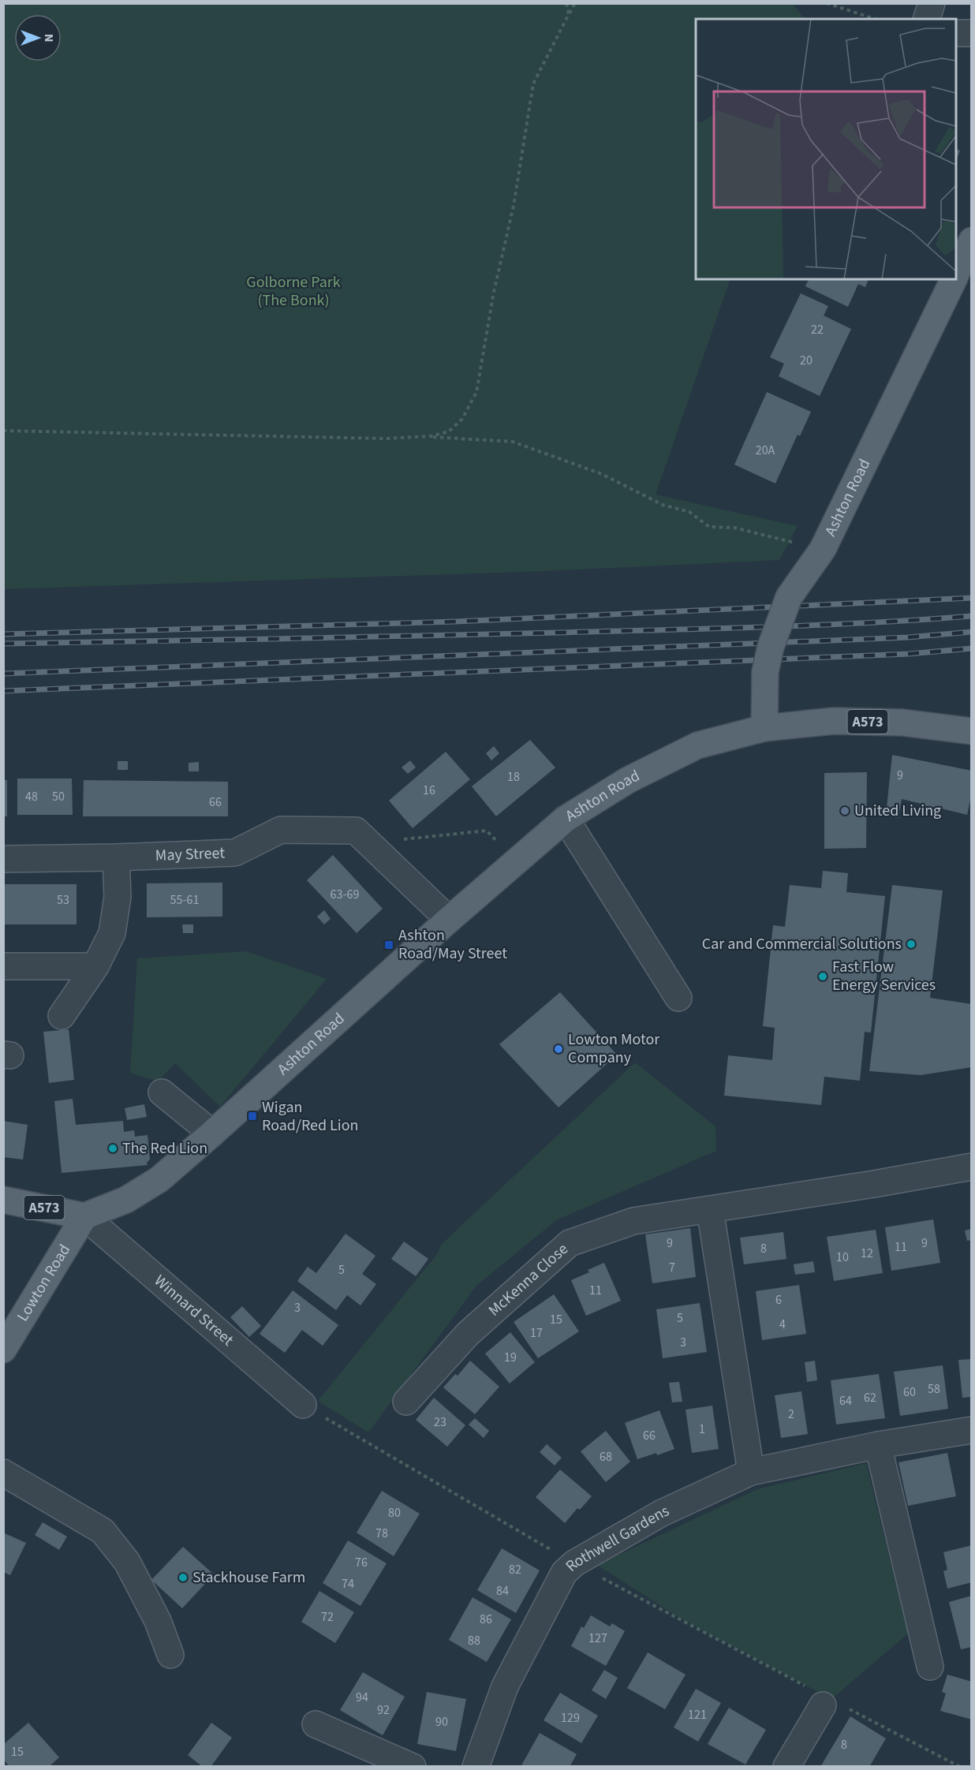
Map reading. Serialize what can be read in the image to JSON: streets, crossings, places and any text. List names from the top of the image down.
{
  "streets": {
    "main road": ["Ashton Road", "A573", "Lowton Road"],
    "street": [
      "May Street",
      "McKenna Close",
      "Winnard Street",
      "Rothwell Gardens"
    ]
  },
  "crossings": [
    ["Ashton Road", "A573"],
    ["Ashton Road", "May Street"],
    ["Ashton Road", "Lowton Road"],
    ["Ashton Road", "Winnard Street"],
    ["A573", "Lowton Road"],
    ["A573", "Winnard Street"],
    ["Lowton Road", "Winnard Street"]
  ],
  "parks": ["Golborne Park (The Bonk)"],
  "places": {
    "other": [
      "United Living",
      "Car and Commercial Solutions",
      "Fast Flow Energy Services",
      "Lowton Motor Company",
      "The Red Lion",
      "Stackhouse Farm"
    ],
    "transit": ["Ashton Road/May Street", "Wigan Road/Red Lion"]
  },
  "house_numbers": [
    "22",
    "20",
    "20A",
    "9",
    "18",
    "16",
    "48",
    "50",
    "66",
    "63-69",
    "53",
    "55-61",
    "9",
    "9",
    "11",
    "8",
    "12",
    "10",
    "7",
    "5",
    "11",
    "6",
    "3",
    "5",
    "15",
    "4",
    "17",
    "3",
    "19",
    "58",
    "60",
    "62",
    "64",
    "2",
    "23",
    "1",
    "66",
    "68",
    "80",
    "78",
    "76",
    "82",
    "74",
    "84",
    "72",
    "86",
    "127",
    "88",
    "94",
    "92",
    "121",
    "129",
    "90",
    "8",
    "15"
  ],
  "north": "right"
}
